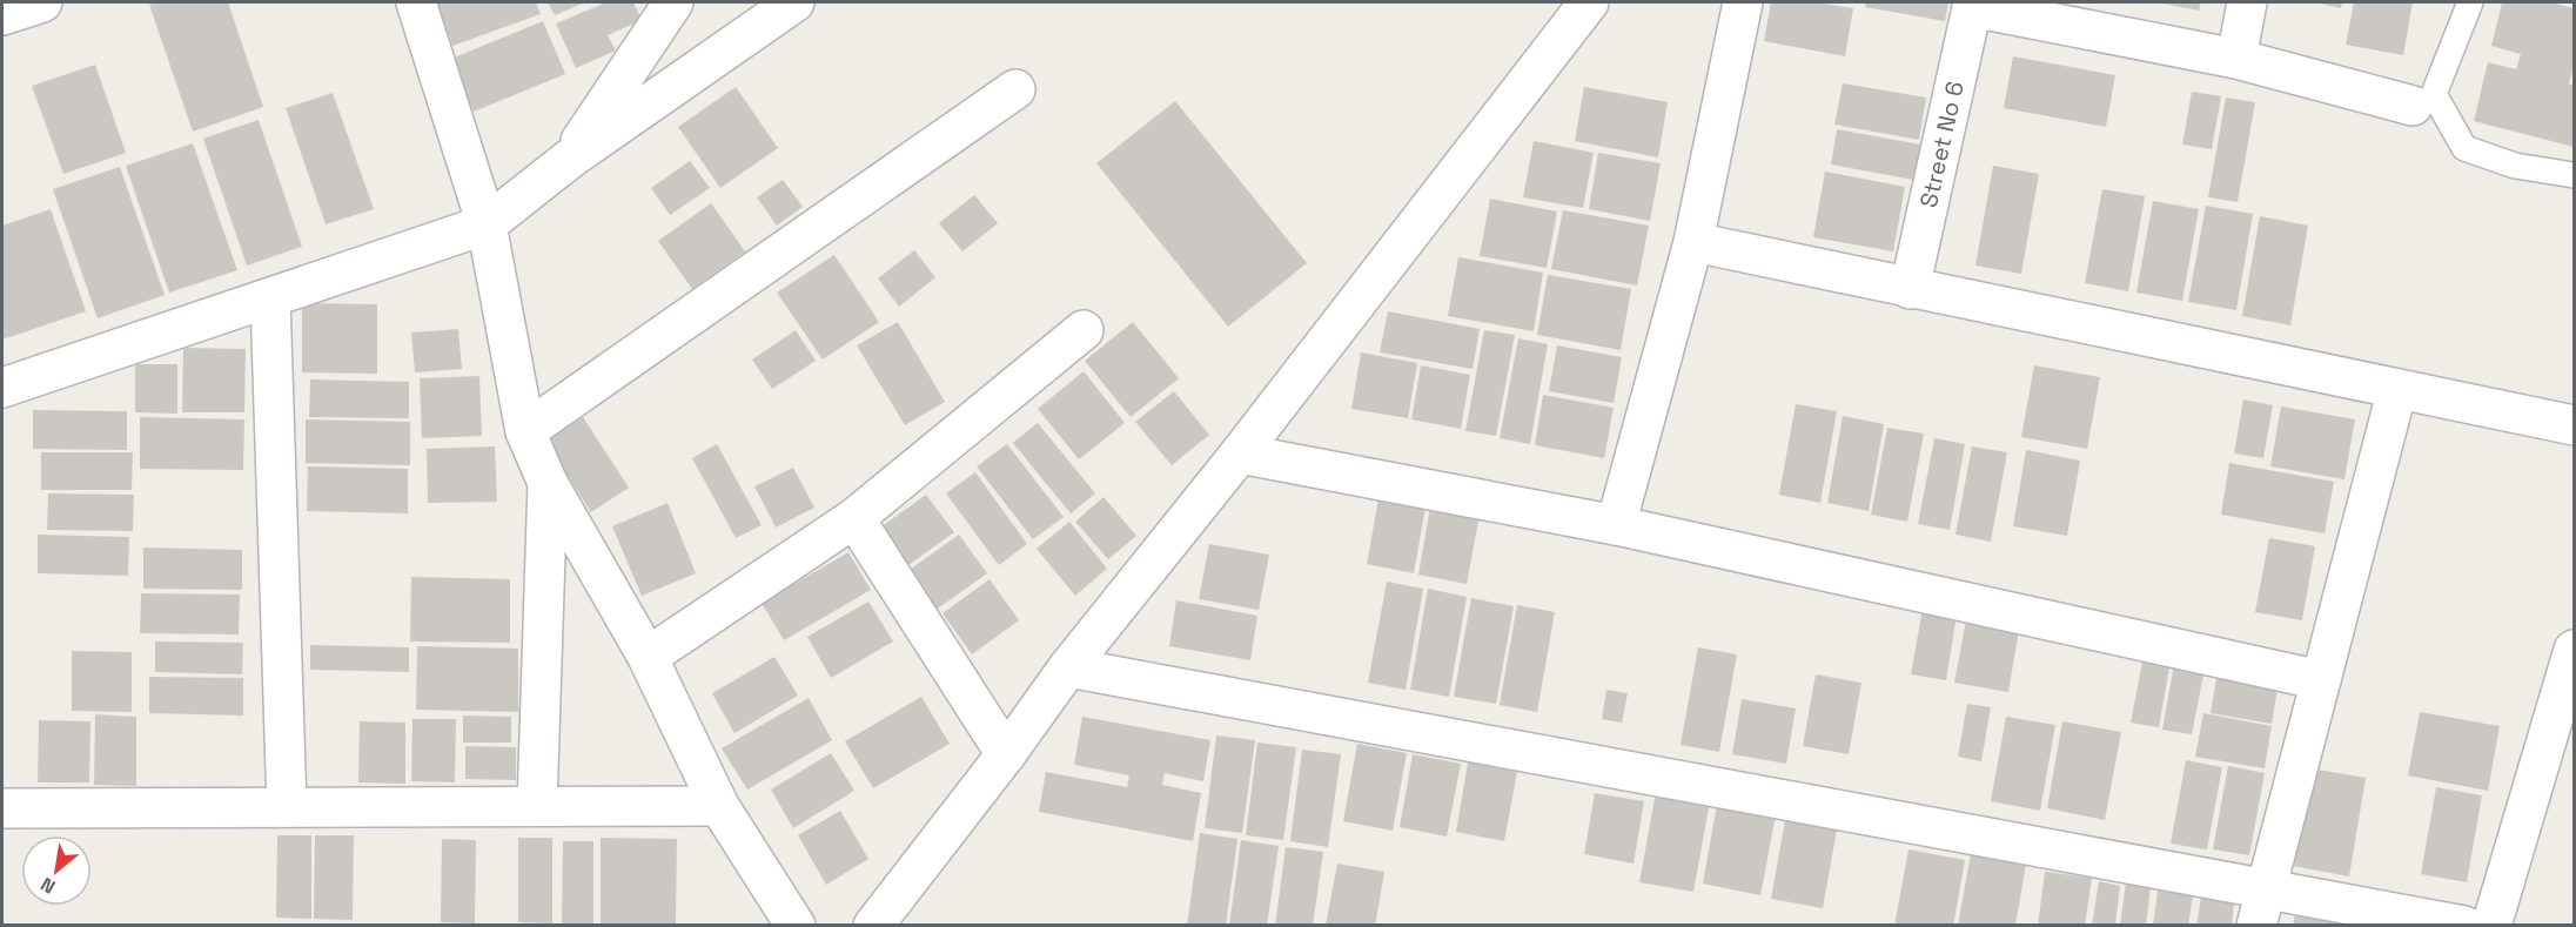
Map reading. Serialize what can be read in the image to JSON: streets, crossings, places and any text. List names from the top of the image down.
{
  "streets": {
    "street": ["Street No 6"]
  },
  "north": "bottom left"
}
